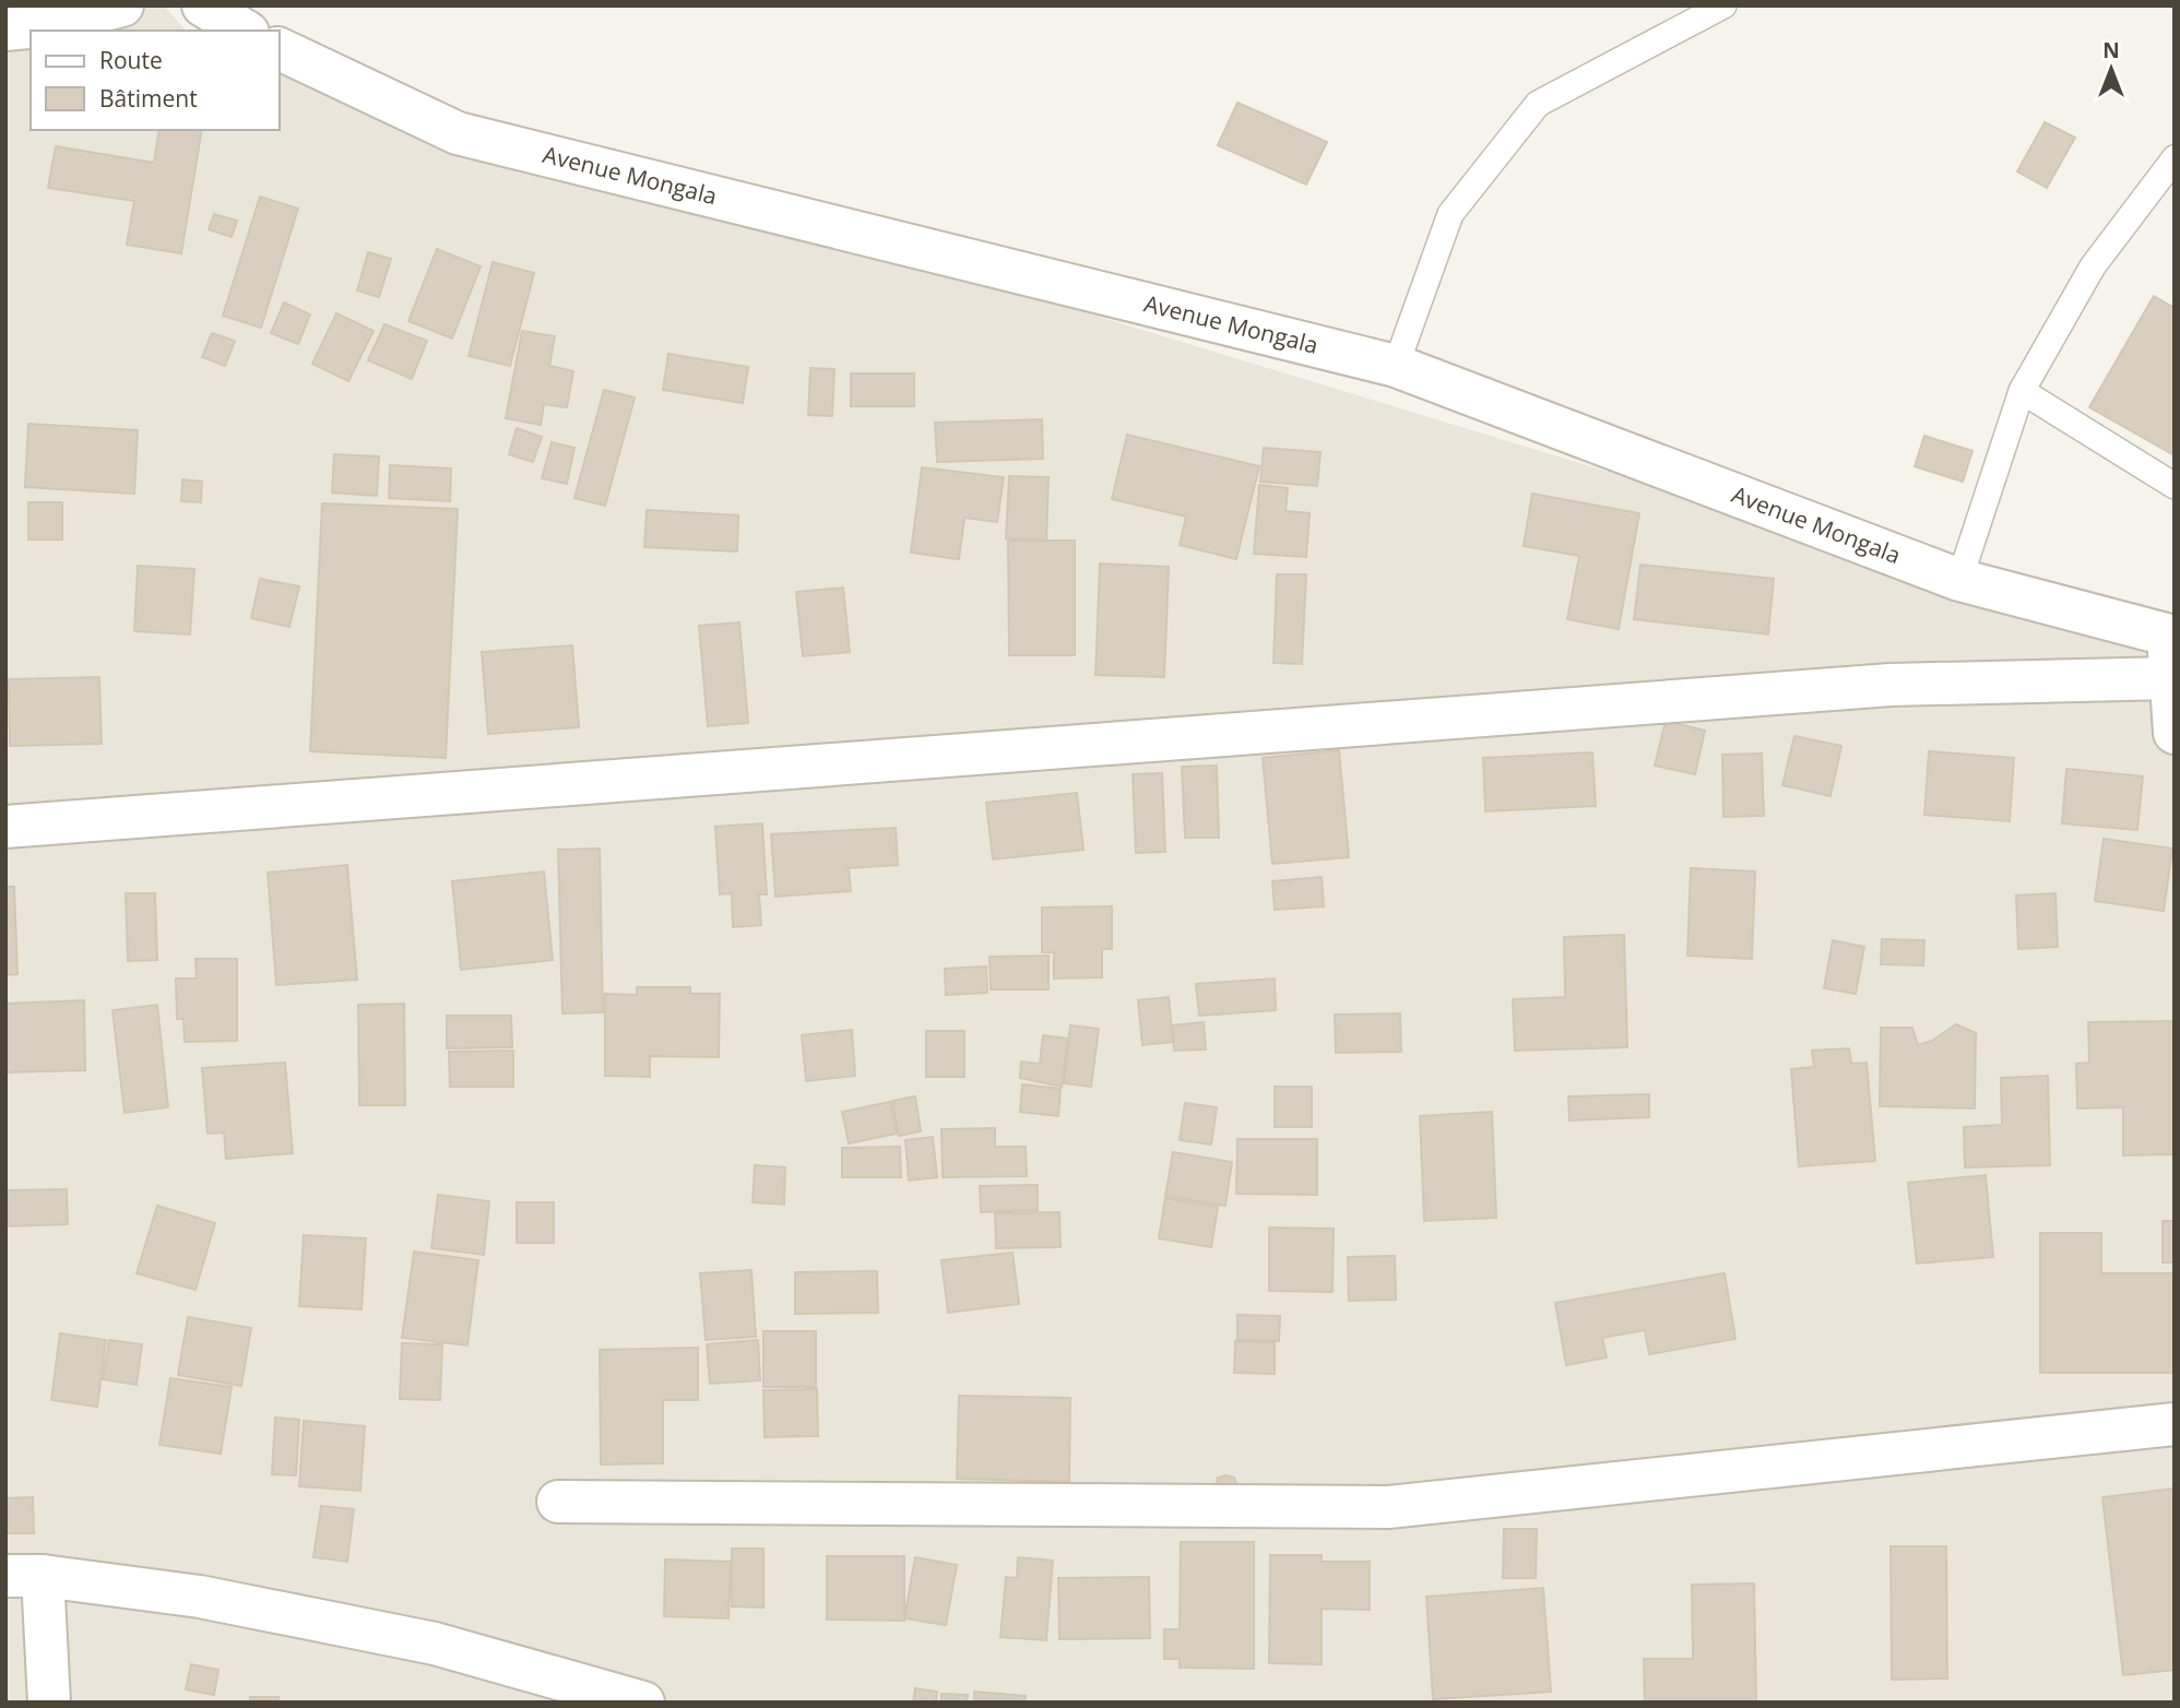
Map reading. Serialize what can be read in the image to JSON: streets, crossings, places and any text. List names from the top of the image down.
{
  "streets": {
    "street": ["Avenue Mongala"]
  },
  "legend": ["Route", "Bâtiment"],
  "north": "top"
}
